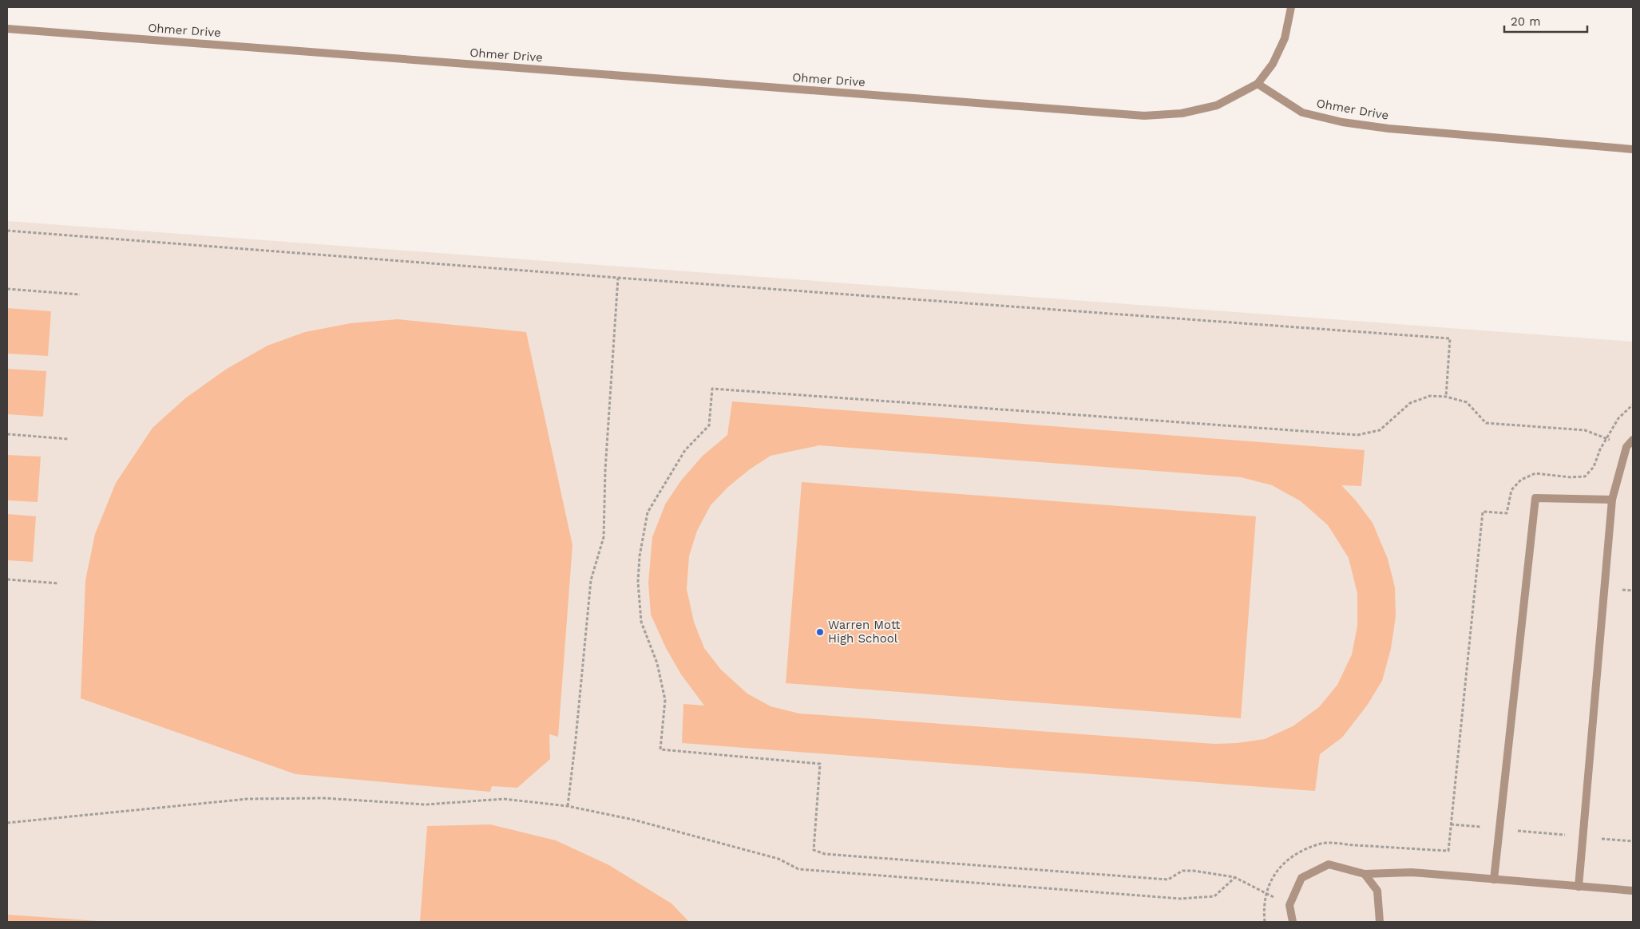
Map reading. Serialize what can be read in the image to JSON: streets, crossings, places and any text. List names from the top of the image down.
{
  "streets": {
    "street": ["Ohmer Drive"]
  },
  "places": ["Warren Mott High School"],
  "scale_bar": "20 m"
}
